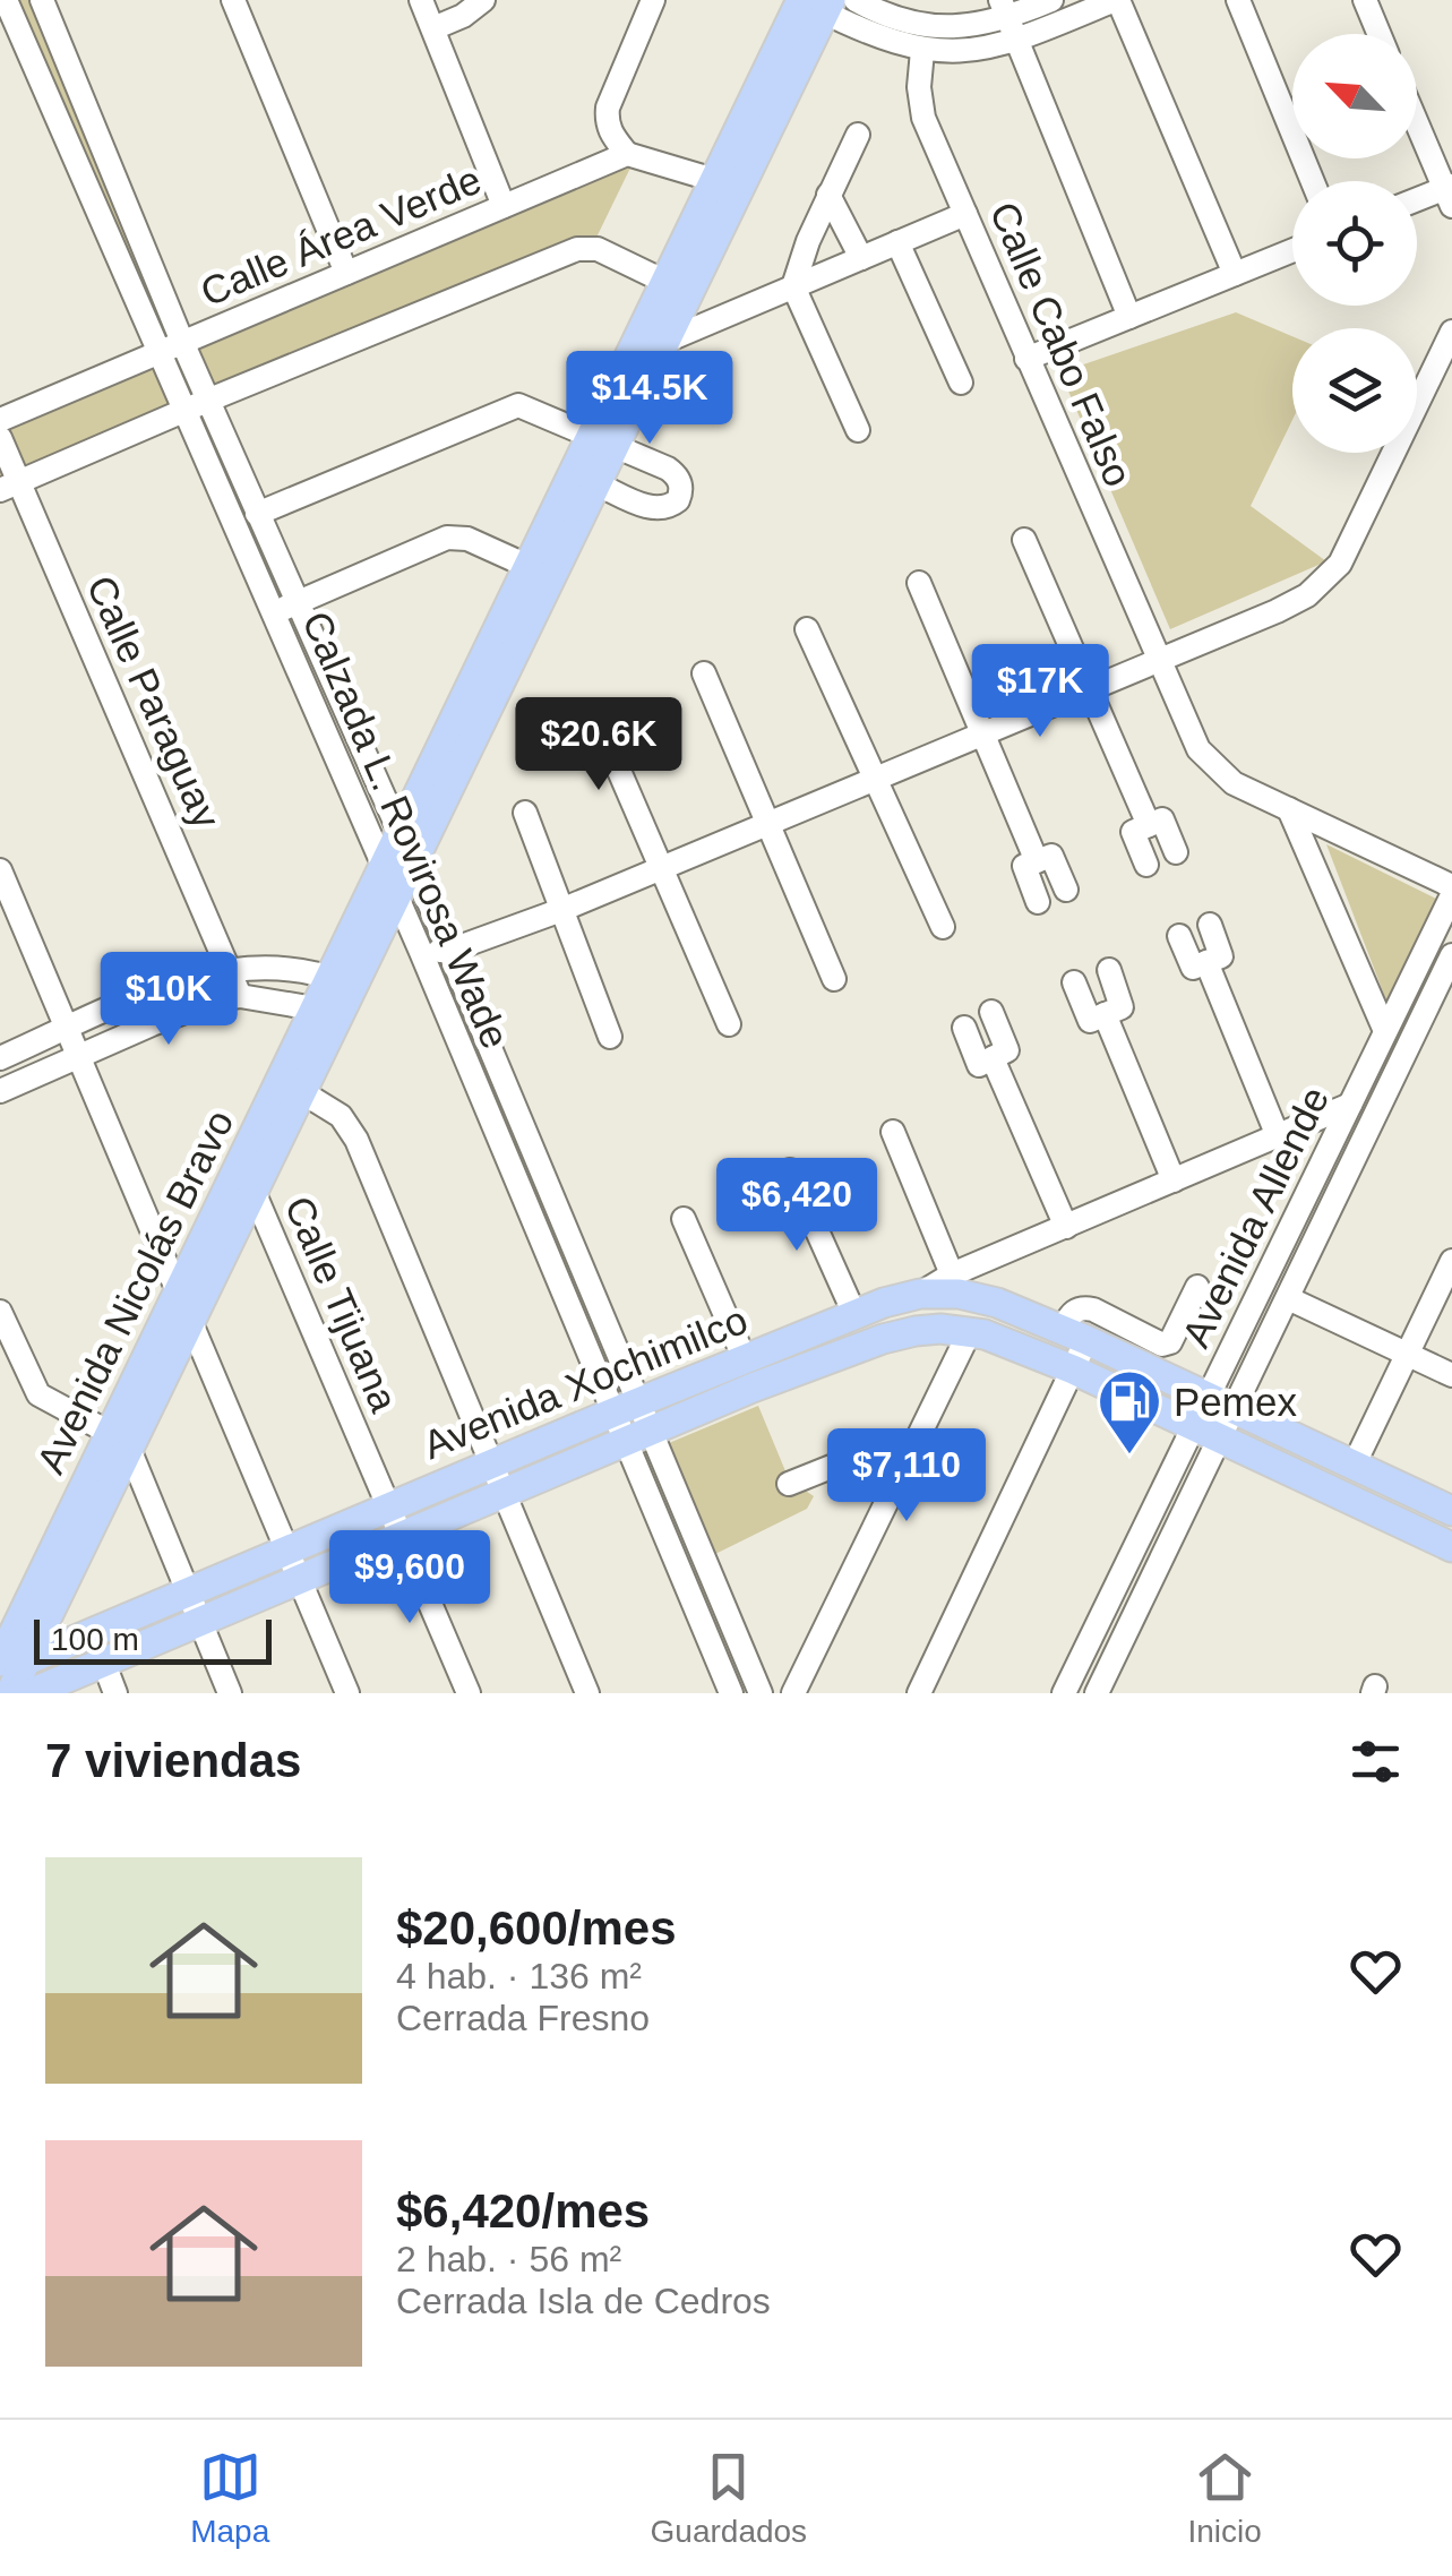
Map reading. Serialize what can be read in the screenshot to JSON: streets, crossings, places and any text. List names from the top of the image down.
{
  "streets": {
    "main road": ["Avenida Nicolás Bravo", "Avenida Xochimilco"],
    "street": [
      "Calle Área Verde",
      "Calle Cabo Falso",
      "Calle Paraguay",
      "Calzada L. Rovirosa Wade",
      "Avenida Allende",
      "Calle Tijuana"
    ]
  },
  "crossings": [
    ["Calle Área Verde", "Calzada L. Rovirosa Wade"],
    ["Calzada L. Rovirosa Wade", "Avenida Nicolás Bravo"],
    ["Calzada L. Rovirosa Wade", "Avenida Xochimilco"],
    ["Avenida Allende", "Avenida Xochimilco"],
    ["Avenida Nicolás Bravo", "Calle Tijuana"],
    ["Avenida Nicolás Bravo", "Avenida Xochimilco"],
    ["Calle Tijuana", "Avenida Xochimilco"]
  ],
  "places": {
    "fuel station": ["Pemex"]
  },
  "scale_bar": "100 m",
  "north": "top left",
  "page": {
    "price": [
      "$14.5K",
      "$17K",
      "$20.6K",
      "$10K",
      "$6,420",
      "$7,110",
      "$9,600"
    ],
    "scale": "100 m",
    "heading": "7 viviendas",
    "list": [
      {
        "name": "$20,600/mes",
        "note": "4 hab. · 136 m² · Cerrada Fresno"
      },
      {
        "name": "$6,420/mes",
        "note": "2 hab. · 56 m² · Cerrada Isla de Cedros"
      }
    ],
    "tabs": ["Mapa", "Guardados", "Inicio"]
  }
}
